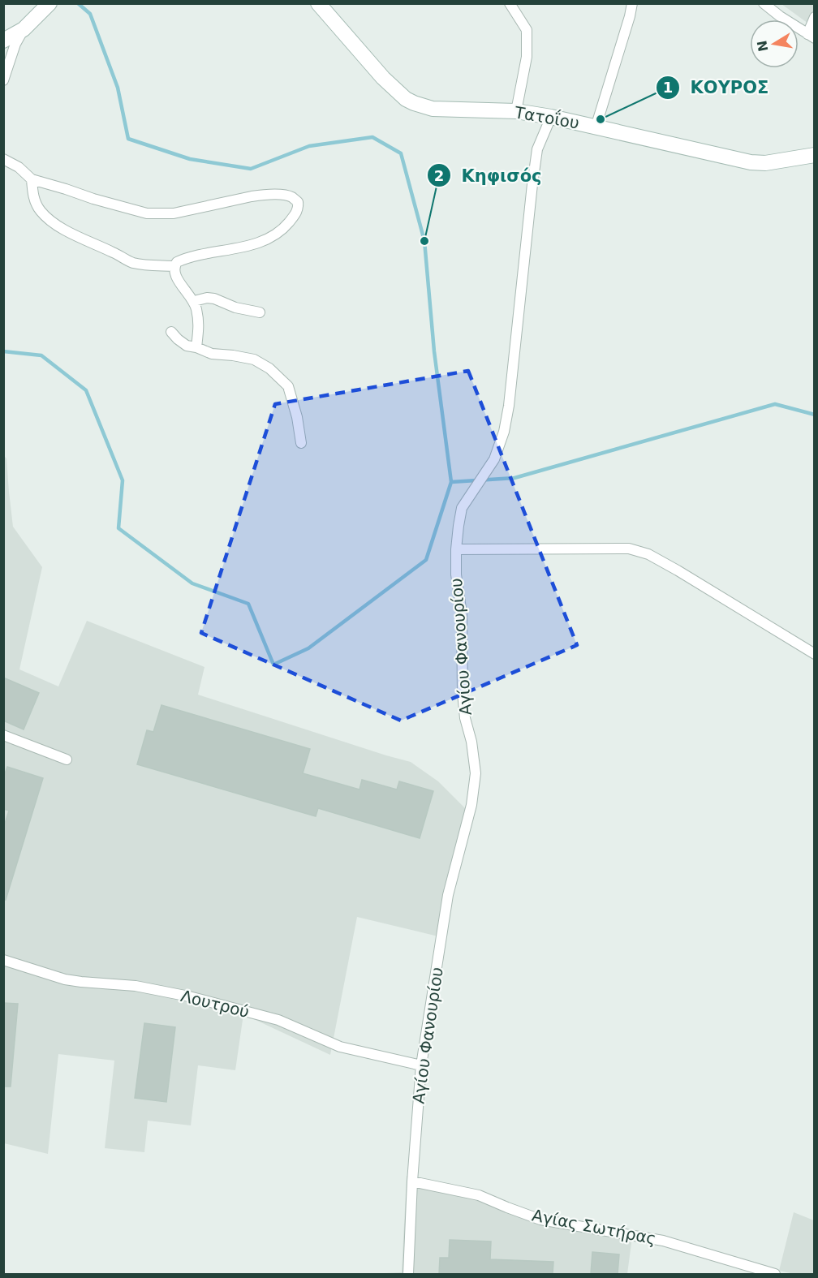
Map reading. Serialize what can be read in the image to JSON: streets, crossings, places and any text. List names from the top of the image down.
{
  "streets": {
    "main road": ["Τατοΐου"],
    "street": ["Αγίου Φανουρίου", "Λουτρού", "Αγίας Σωτήρας"]
  },
  "crossings": [
    ["Τατοΐου", "Αγίου Φανουρίου"],
    ["Αγίου Φανουρίου", "Λουτρού"],
    ["Αγίου Φανουρίου", "Αγίας Σωτήρας"]
  ],
  "places": ["ΚΟΥΡΟΣ", "Κηφισός"],
  "north": "left"
}
